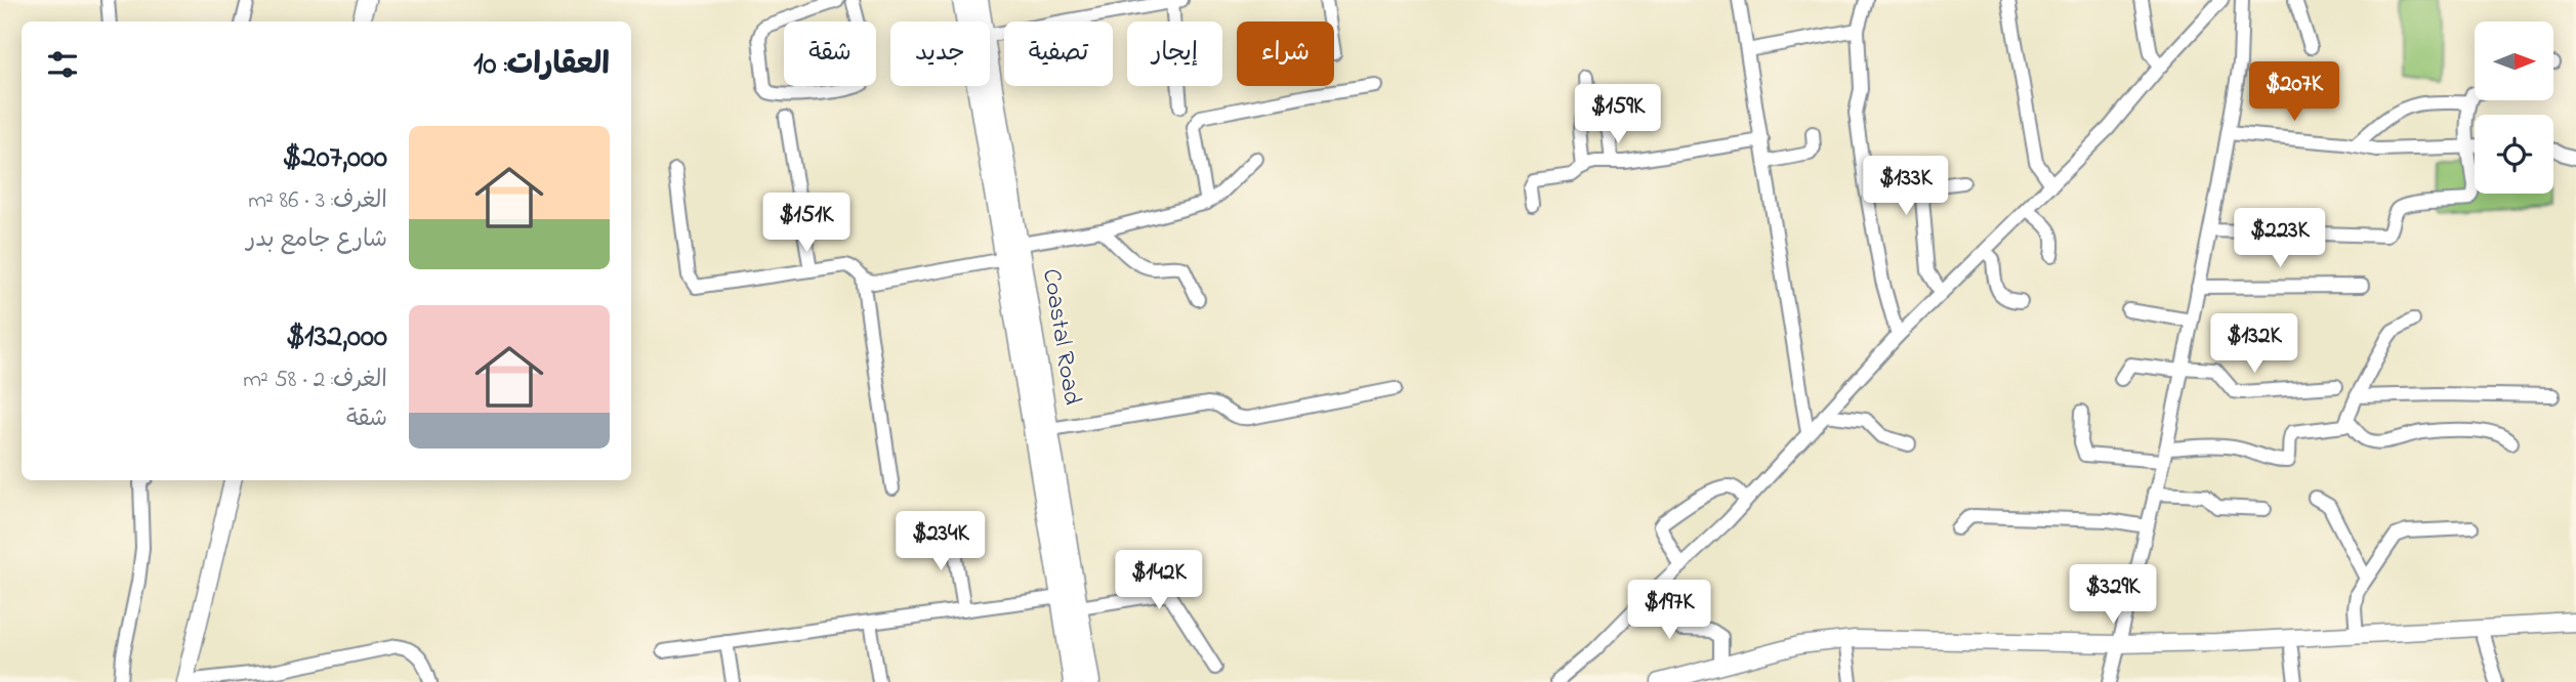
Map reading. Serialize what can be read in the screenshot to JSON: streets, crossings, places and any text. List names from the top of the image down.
{
  "streets": {
    "highway": ["Coastal Road"]
  },
  "north": "right",
  "page": {
    "chip": [
      "شراء",
      "إيجار",
      "تصفية",
      "جديد",
      "شقة"
    ],
    "heading": "العقارات: 10",
    "price": [
      "$207K",
      "$159K",
      "$133K",
      "$151K",
      "$223K",
      "$132K",
      "$234K",
      "$142K",
      "$329K",
      "$197K"
    ],
    "list": [
      {
        "name": "$207,000",
        "note": "الغرف: 3 · 86 m² · شارع جامع بدر"
      },
      {
        "name": "$132,000",
        "note": "الغرف: 2 · 58 m² · شقة"
      }
    ]
  }
}
